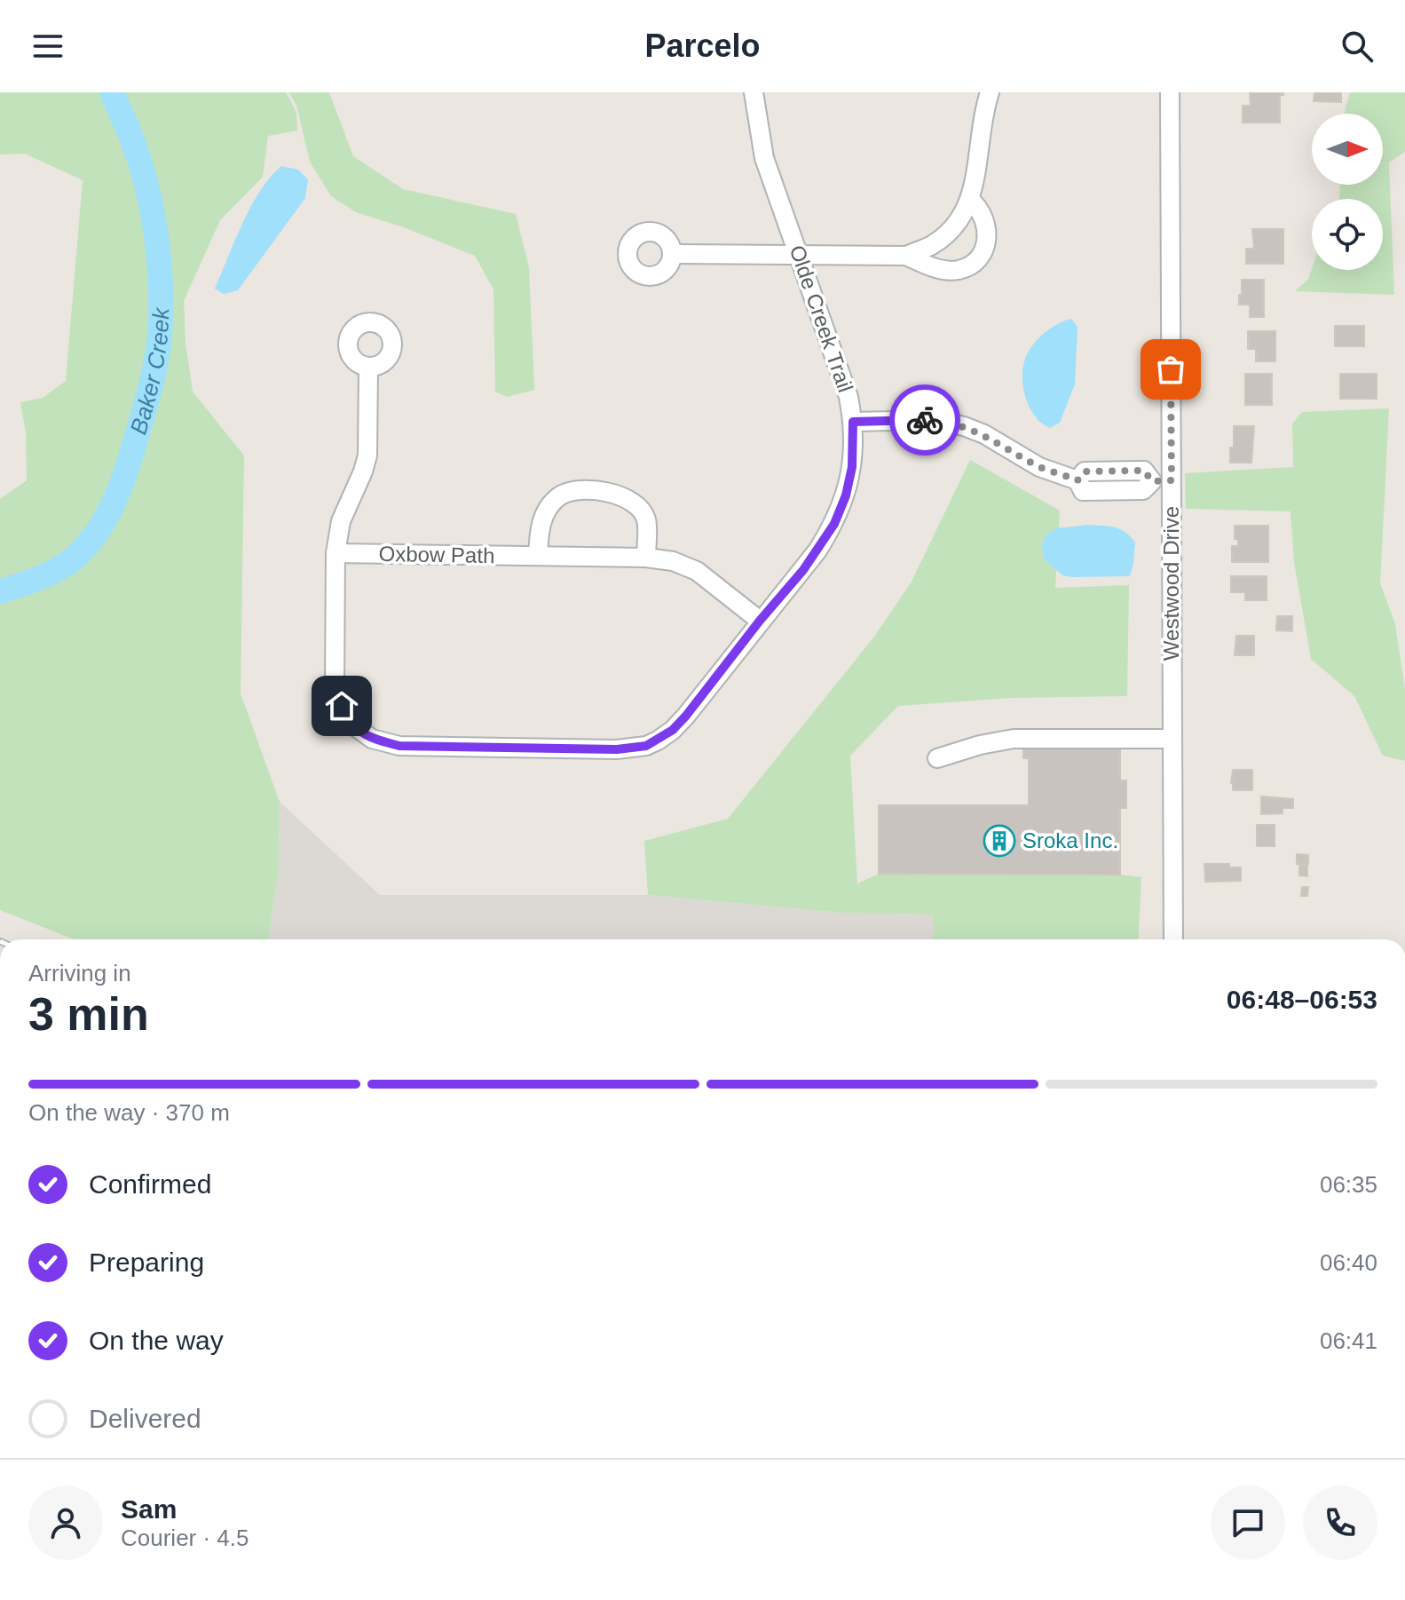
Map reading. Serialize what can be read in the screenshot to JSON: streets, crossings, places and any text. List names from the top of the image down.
{
  "streets": {
    "street": ["Olde Creek Trail", "Oxbow Path", "Westwood Drive"]
  },
  "crossings": [
    ["Olde Creek Trail", "Oxbow Path"]
  ],
  "water": ["Baker Creek"],
  "places": {
    "building": ["Sroka Inc."]
  },
  "north": "right",
  "page": {
    "header": "Parcelo",
    "heading": ["3 min", "Arriving in", "06:48–06:53"],
    "panel": ["Sam", "Courier · 4.5"],
    "bar": "On the way · 370 m",
    "list": [
      ["Confirmed", "06:35"],
      ["Preparing", "06:40"],
      ["On the way", "06:41"],
      "Delivered"
    ]
  }
}
